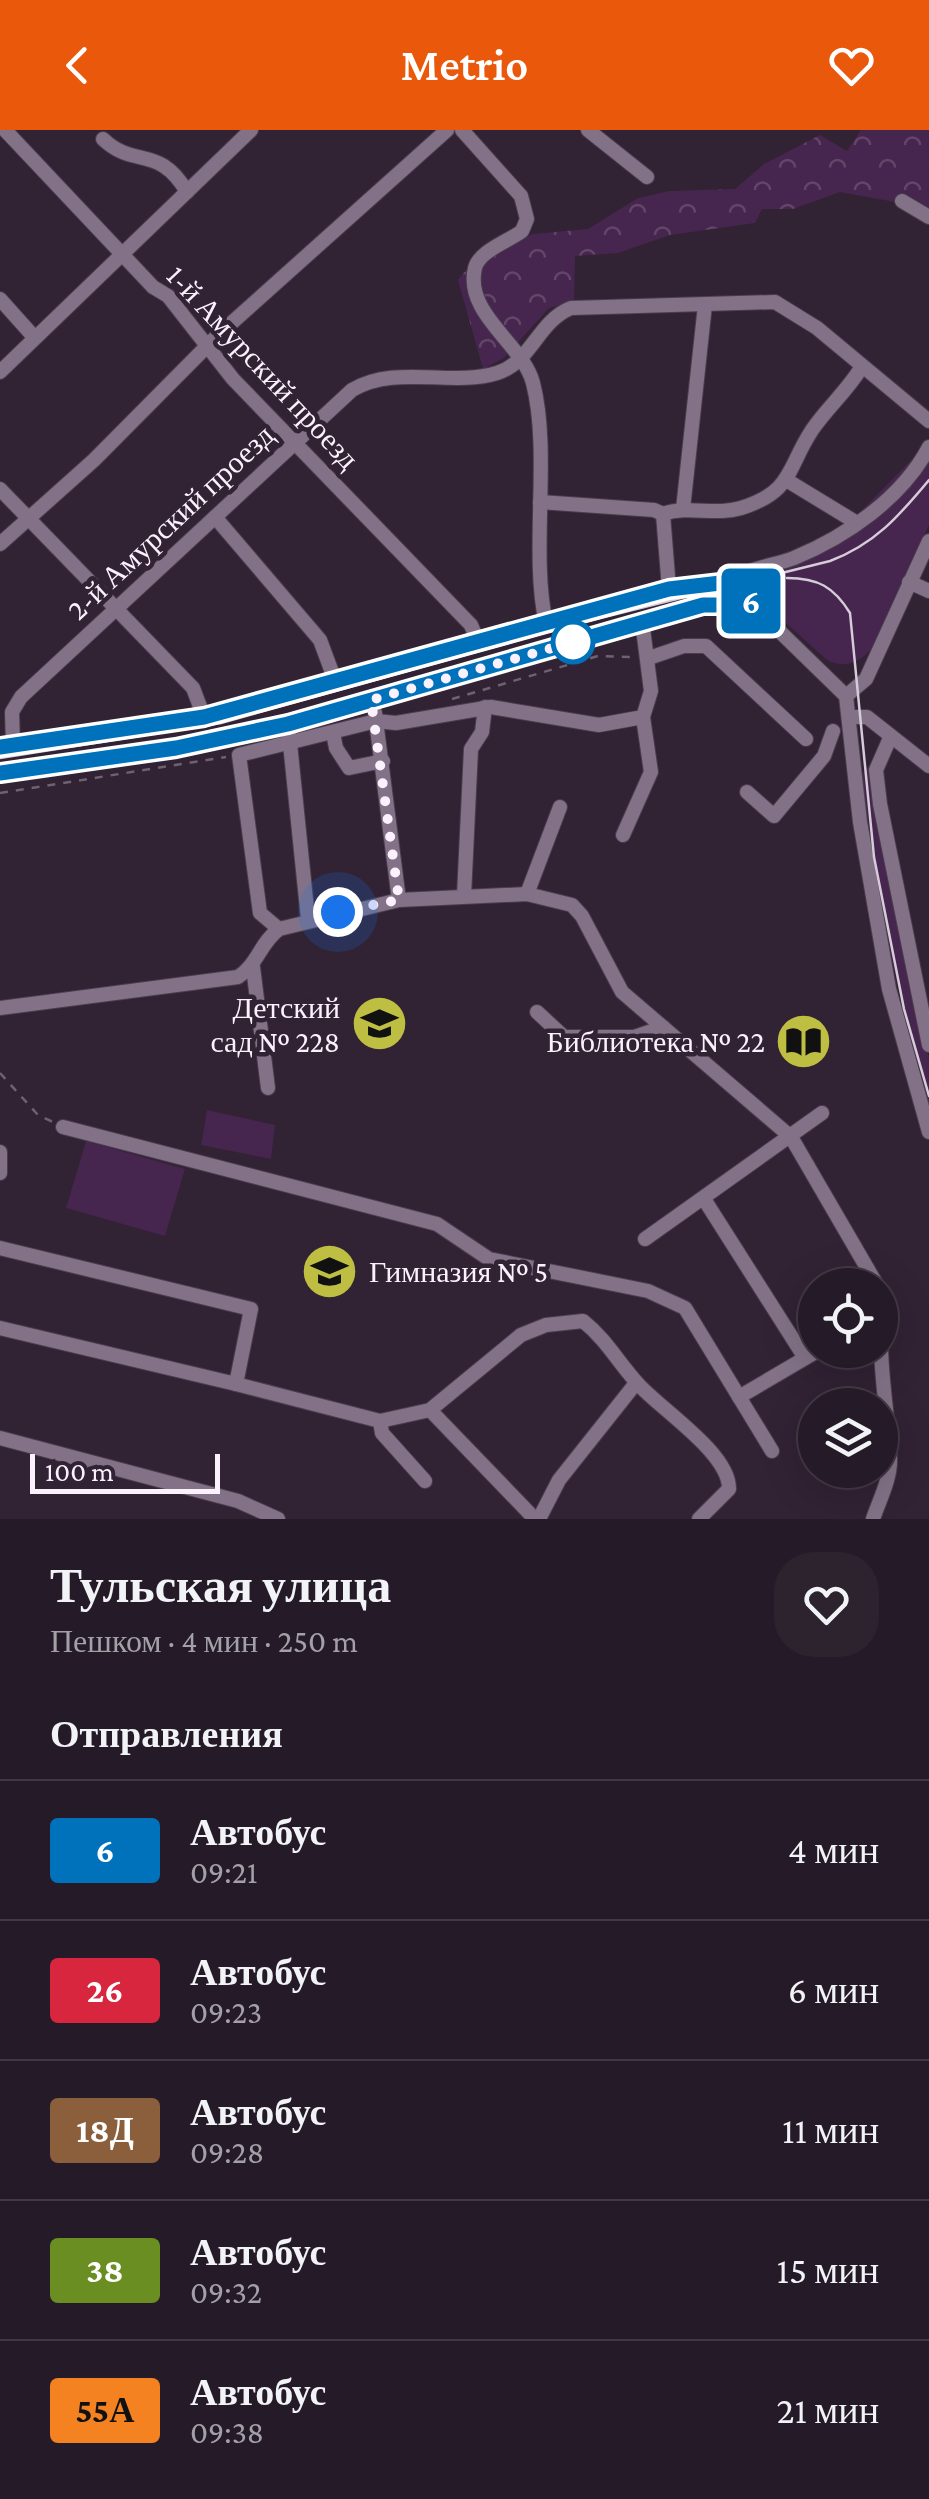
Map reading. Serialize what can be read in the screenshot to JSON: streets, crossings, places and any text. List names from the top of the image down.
{
  "streets": {
    "street": ["1-й Амурский проезд", "2-й Амурский проезд"]
  },
  "crossings": [
    ["1-й Амурский проезд", "2-й Амурский проезд"]
  ],
  "places": {
    "school or university": ["Детский сад № 228", "Гимназия № 5"],
    "library": ["Библиотека № 22"]
  },
  "lines": ["bus line 6"],
  "scale_bar": "100 m",
  "page": {
    "header": "Metrio",
    "on_map": "6",
    "scale": "100 m",
    "heading": [
      ["Тульская улица", "Пешком · 4 мин · 250 m"],
      "Отправления"
    ],
    "list": [
      {
        "mark": "6",
        "name": "Автобус",
        "note": "09:21",
        "value": "4 мин"
      },
      {
        "mark": "26",
        "name": "Автобус",
        "note": "09:23",
        "value": "6 мин"
      },
      {
        "mark": "18Д",
        "name": "Автобус",
        "note": "09:28",
        "value": "11 мин"
      },
      {
        "mark": "38",
        "name": "Автобус",
        "note": "09:32",
        "value": "15 мин"
      },
      {
        "mark": "55А",
        "name": "Автобус",
        "note": "09:38",
        "value": "21 мин"
      }
    ]
  }
}
